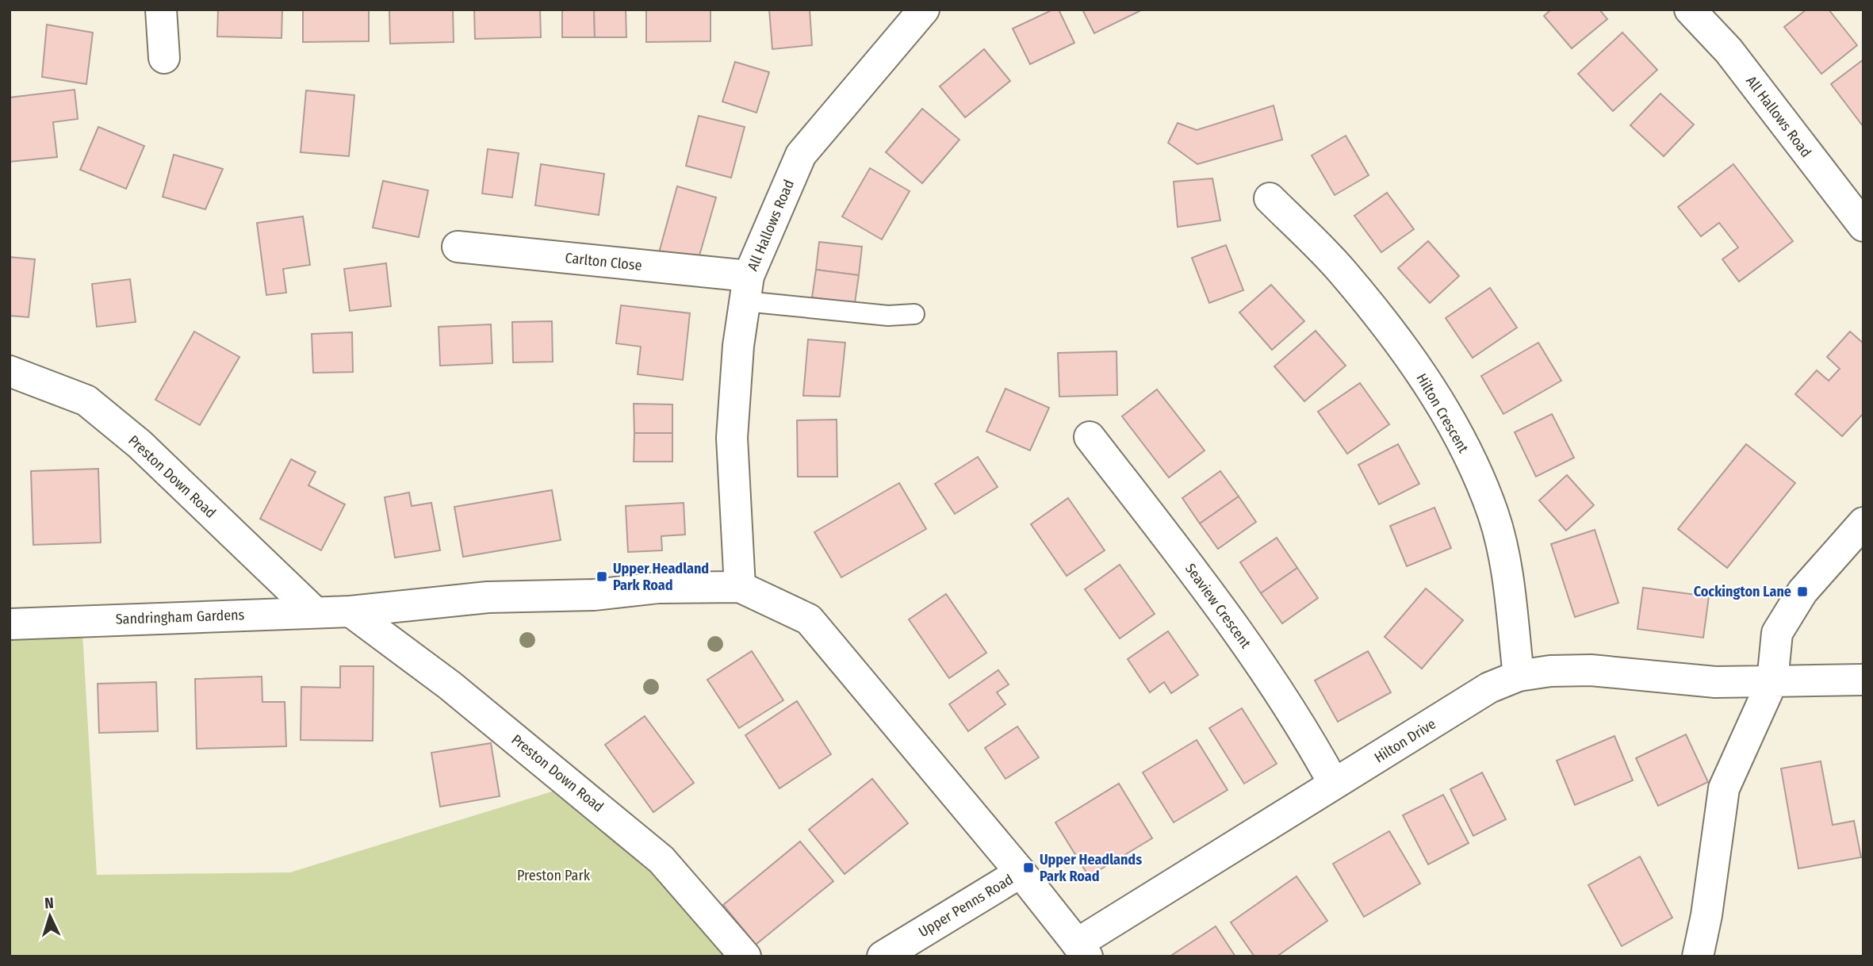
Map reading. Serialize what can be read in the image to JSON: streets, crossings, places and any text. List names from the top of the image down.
{
  "streets": {
    "street": [
      "All Hallows Road",
      "Carlton Close",
      "Hilton Crescent",
      "Preston Down Road",
      "Seaview Crescent",
      "Sandringham Gardens",
      "Hilton Drive",
      "Upper Penns Road"
    ]
  },
  "crossings": [
    ["All Hallows Road", "Carlton Close"],
    ["Hilton Crescent", "Hilton Drive"],
    ["Preston Down Road", "Sandringham Gardens"],
    ["Seaview Crescent", "Hilton Drive"]
  ],
  "parks": ["Preston Park"],
  "places": {
    "transit": ["Upper Headland Park Road", "Cockington Lane", "Upper Headlands Park Road"]
  },
  "north": "top"
}
